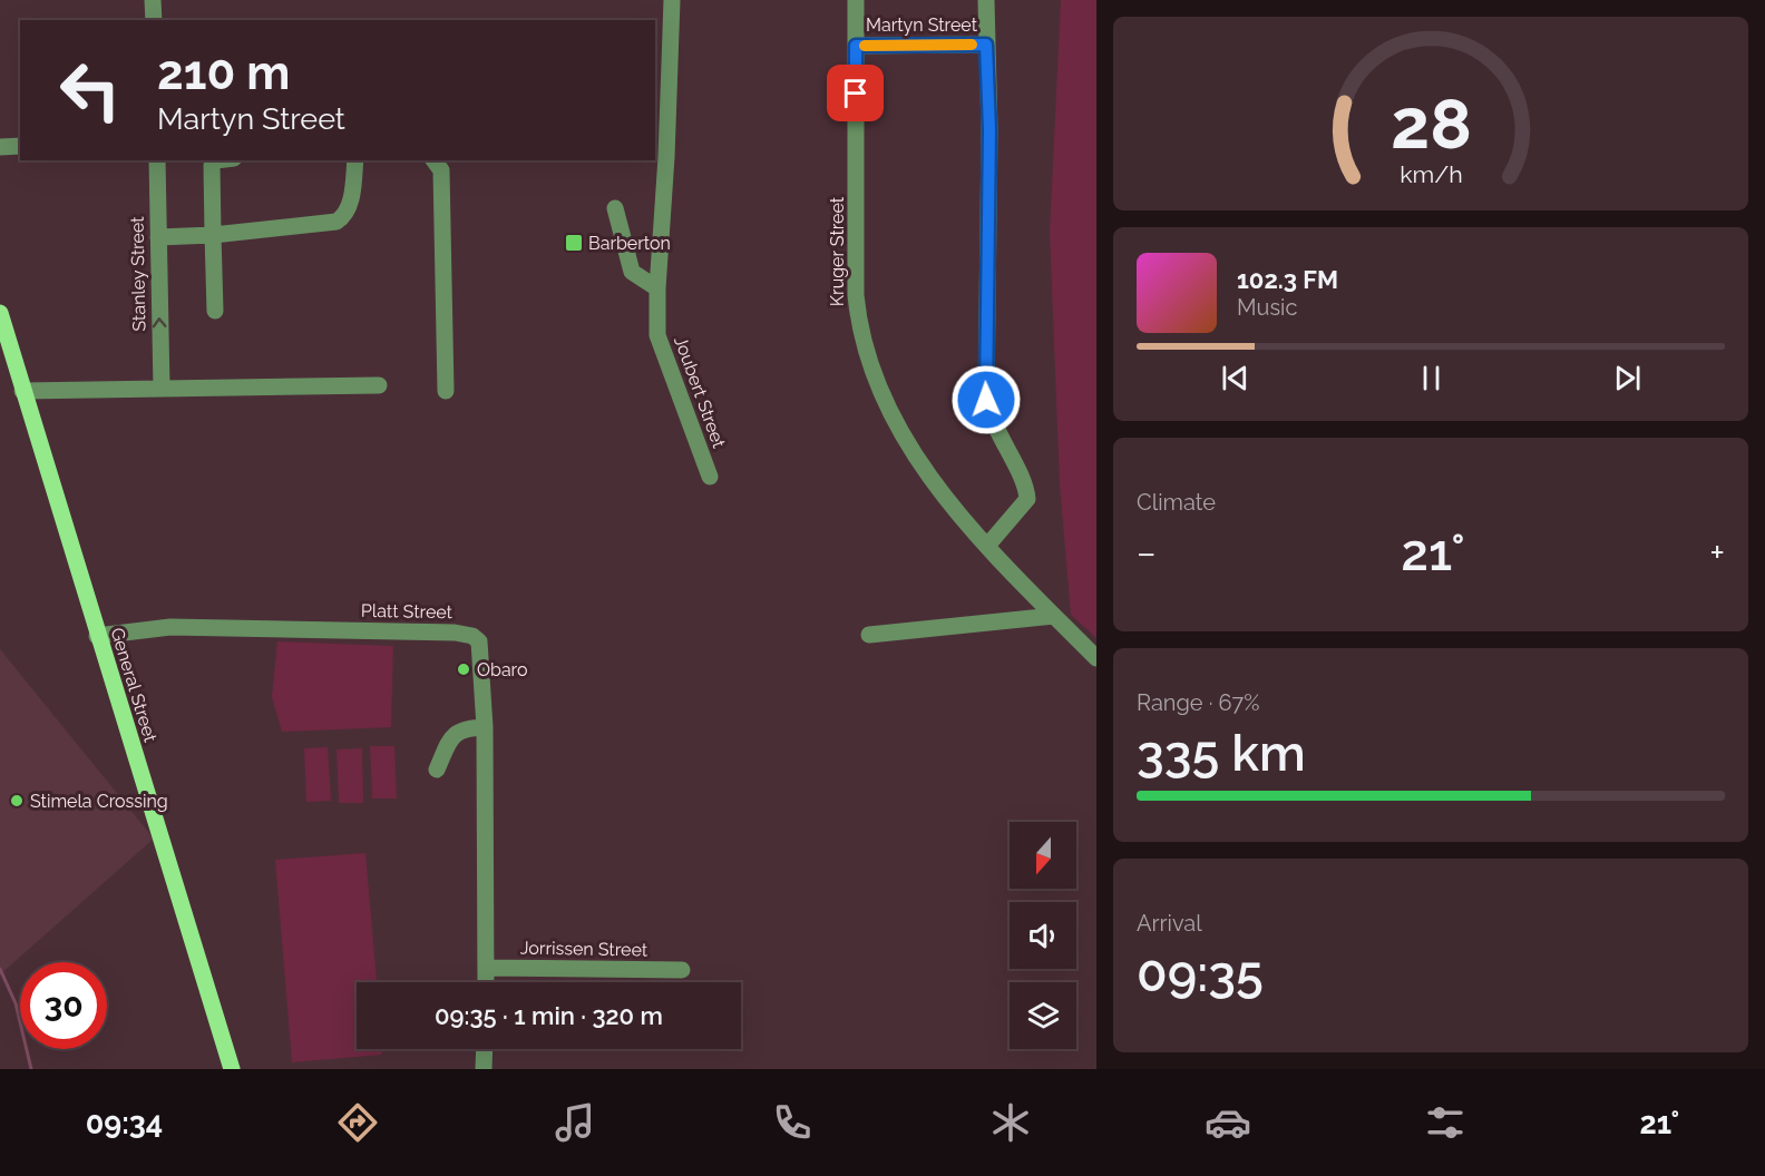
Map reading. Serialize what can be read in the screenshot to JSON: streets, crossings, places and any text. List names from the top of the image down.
{
  "streets": {
    "main road": ["General Street"],
    "street": [
      "Martyn Street",
      "Kruger Street",
      "Stanley Street",
      "Joubert Street",
      "Platt Street",
      "Jorrissen Street"
    ]
  },
  "crossings": [
    ["Martyn Street", "Kruger Street"],
    ["Platt Street", "General Street"],
    ["Platt Street", "Jorrissen Street"]
  ],
  "places": {
    "transit": ["Barberton"],
    "other": ["Obaro", "Stimela Crossing"]
  },
  "north": "bottom",
  "page": {
    "turn": ["210 m", "Martyn Street"],
    "song": ["102.3 FM", "Music"],
    "tile": [
      "Climate",
      ["Range · 67%", "335 km"],
      ["Arrival", "09:35"]
    ],
    "heat": ["−", "21°", "+"],
    "limit": "30",
    "trip": "09:35 · 1 min · 320 m",
    "tabs": ["09:34", "21°"],
    "gauge": ["28", "km/h"]
  }
}
